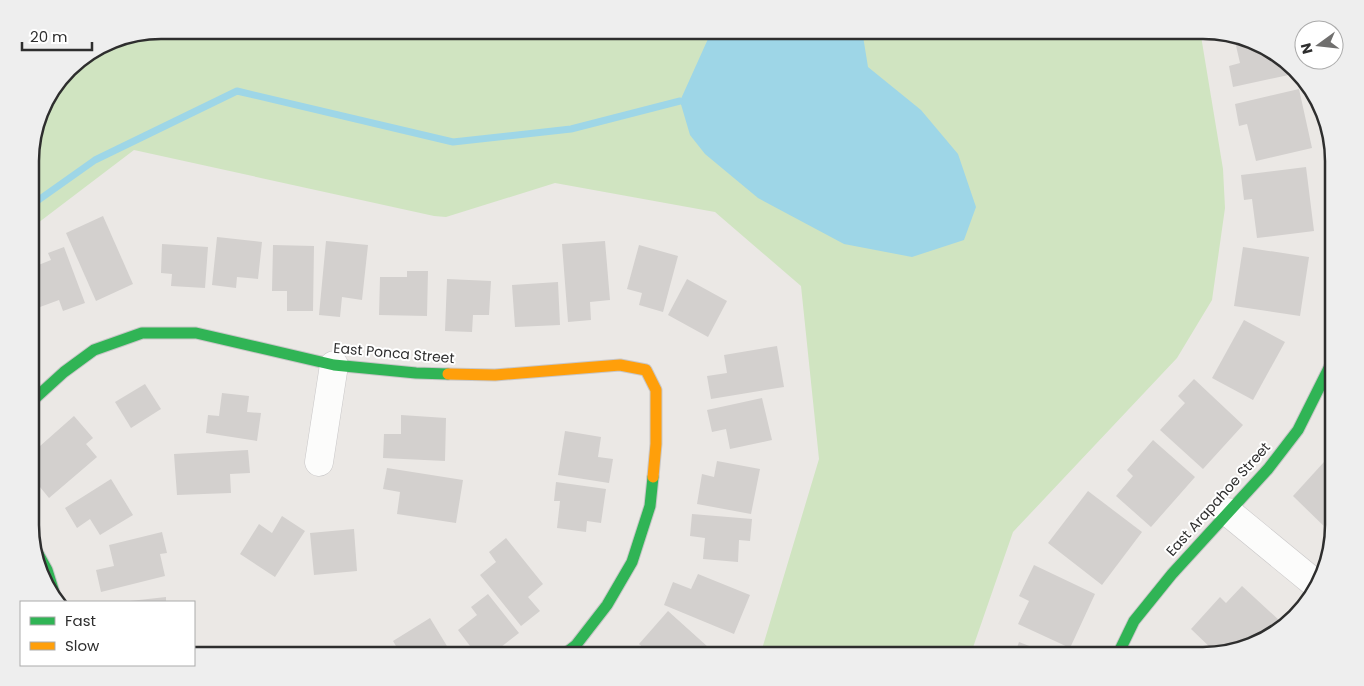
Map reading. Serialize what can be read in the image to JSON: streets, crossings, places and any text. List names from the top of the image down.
{
  "streets": {
    "street": ["East Ponca Street", "East Arapahoe Street"]
  },
  "legend": ["Fast", "Slow"],
  "scale_bar": "20 m",
  "north": "left"
}
